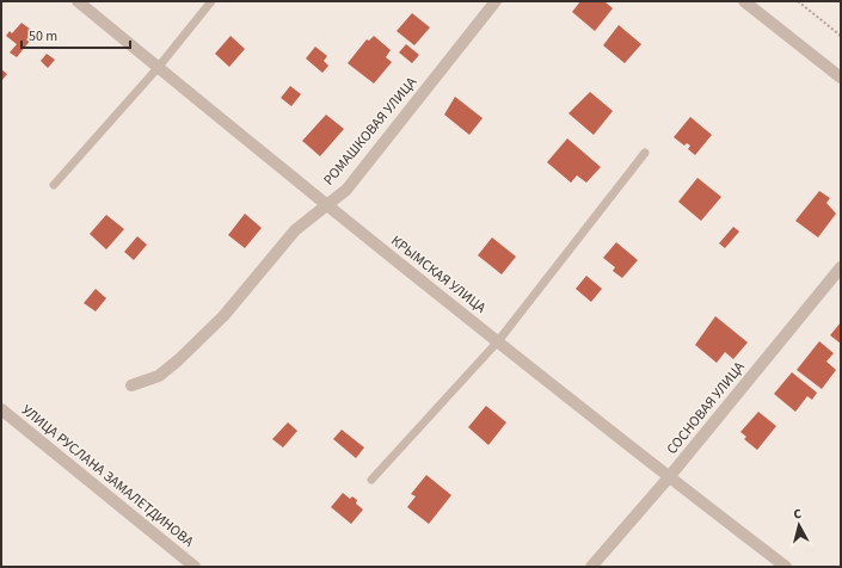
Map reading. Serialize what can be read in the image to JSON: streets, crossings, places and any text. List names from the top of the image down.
{
  "streets": {
    "street": [
      "РОМАШКОВАЯ УЛИЦА",
      "КРЫМСКАЯ УЛИЦА",
      "СОСНОВАЯ УЛИЦА",
      "УЛИЦА РУСЛАНА ЗАМАЛЕТДИНОВА"
    ]
  },
  "crossings": [
    ["РОМАШКОВАЯ УЛИЦА", "КРЫМСКАЯ УЛИЦА"],
    ["КРЫМСКАЯ УЛИЦА", "СОСНОВАЯ УЛИЦА"]
  ],
  "scale_bar": "50 m",
  "north": "top"
}
